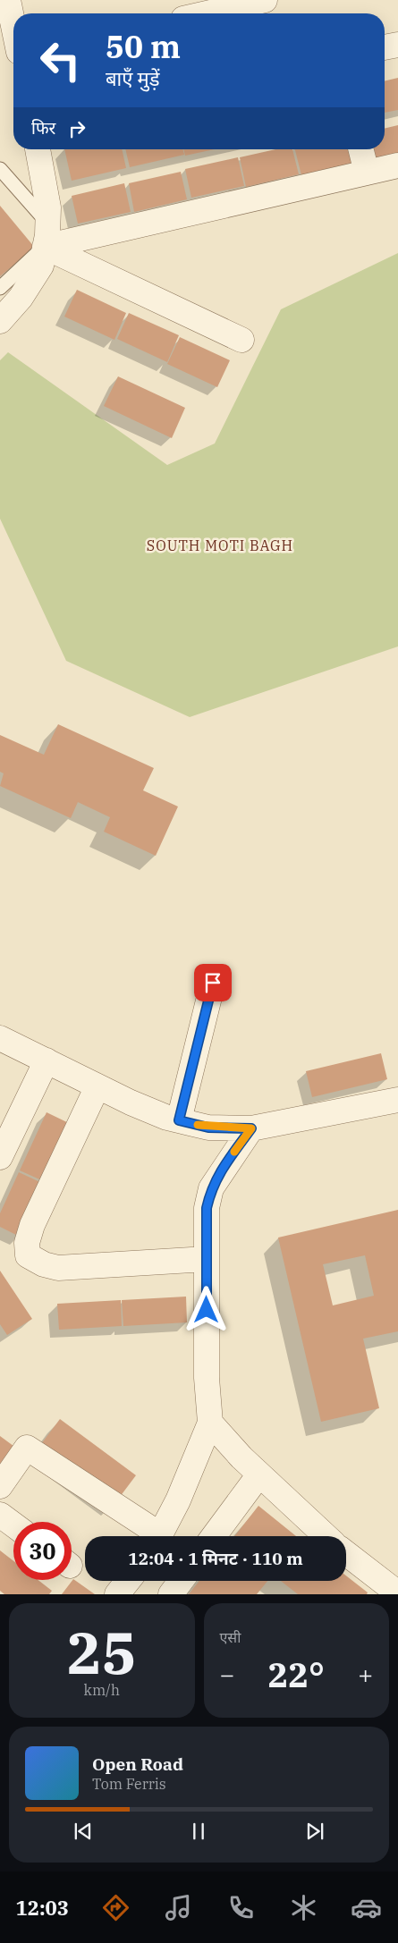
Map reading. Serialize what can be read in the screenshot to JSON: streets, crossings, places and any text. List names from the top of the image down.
{
  "districts": ["SOUTH MOTI BAGH"],
  "page": {
    "turn": ["50 m", "बाएँ मुड़ें"],
    "then": "फिर",
    "limit": "30",
    "trip": "12:04 · 1 मिनट · 110 m",
    "tile": [
      ["25", "km/h"],
      "एसी"
    ],
    "heat": ["−", "22°", "+"],
    "song": ["Open Road", "Tom Ferris"],
    "tabs": "12:03"
  }
}
